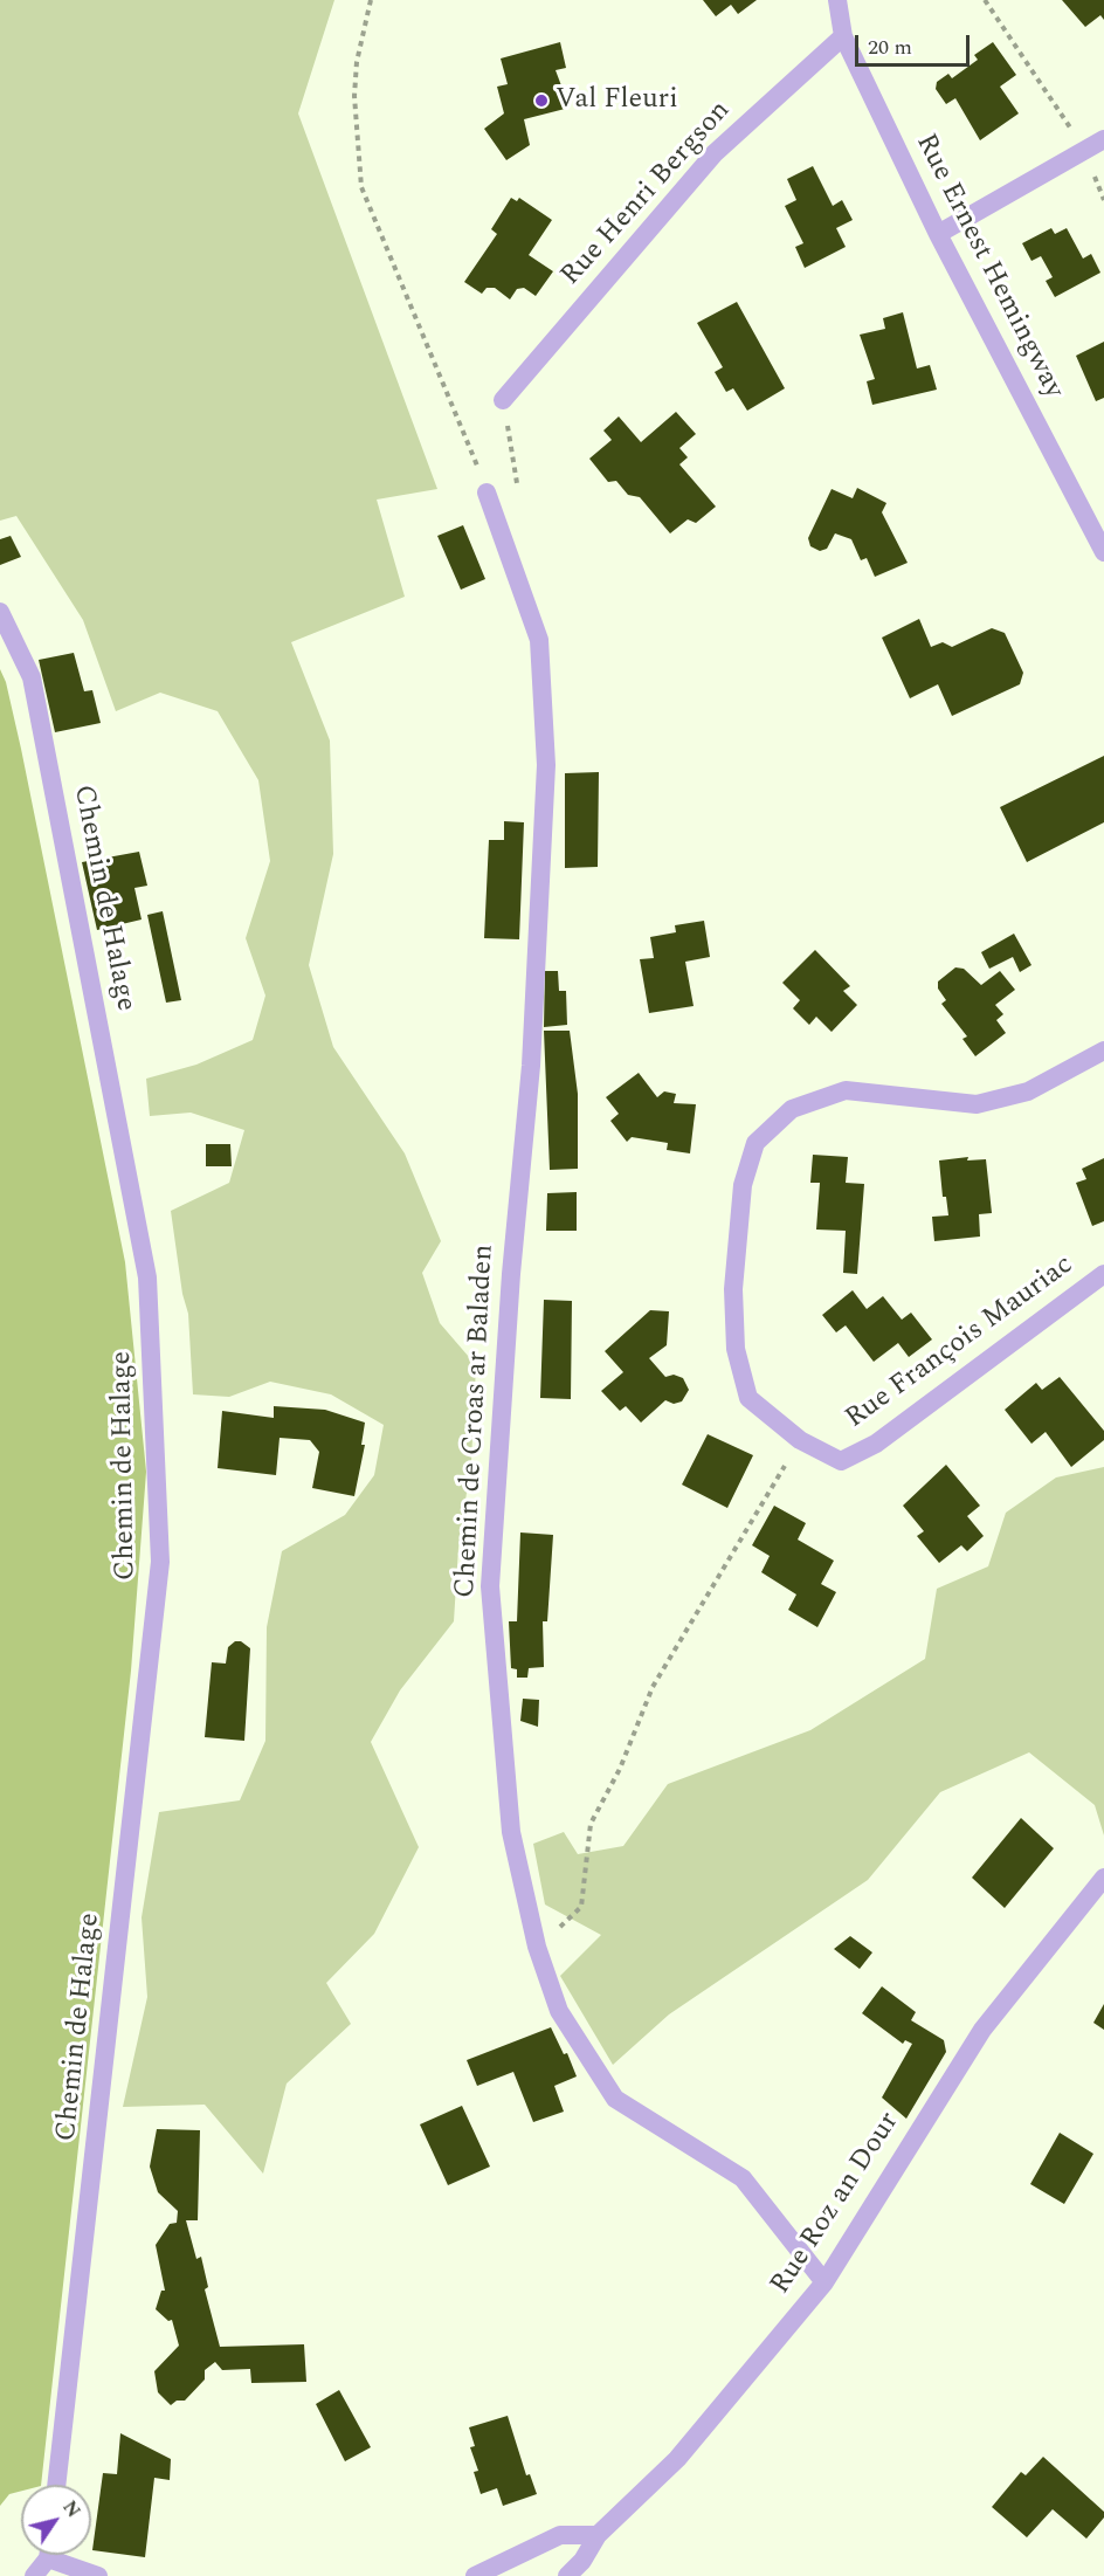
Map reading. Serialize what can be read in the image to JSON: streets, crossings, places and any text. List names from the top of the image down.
{
  "streets": {
    "street": [
      "Rue Henri Bergson",
      "Rue Ernest Hemingway",
      "Chemin de Halage",
      "Rue François Mauriac",
      "Chemin de Croas ar Baladen",
      "Rue Roz an Dour"
    ]
  },
  "crossings": [
    ["Rue Henri Bergson", "Rue Ernest Hemingway"],
    ["Chemin de Croas ar Baladen", "Rue Roz an Dour"]
  ],
  "places": ["Val Fleuri"],
  "scale_bar": "20 m",
  "north": "top right"
}
